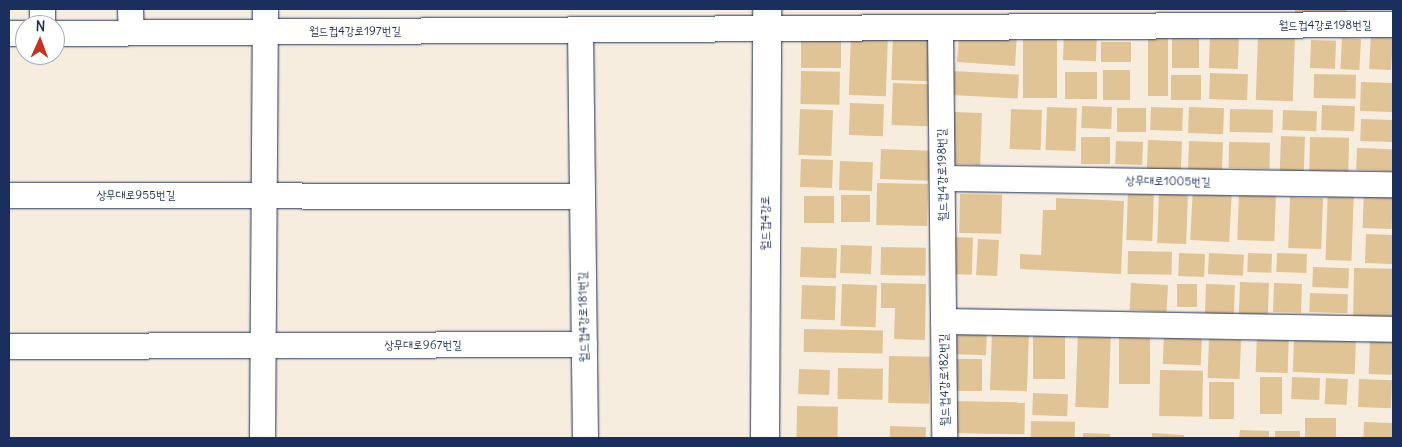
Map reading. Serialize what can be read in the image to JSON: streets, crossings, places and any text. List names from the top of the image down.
{
  "streets": {
    "street": [
      "월드컵4강로198번길",
      "월드컵4강로197번길",
      "상무대로1005번길",
      "상무대로955번길",
      "월드컵4강로",
      "월드컵4강로181번길",
      "상무대로967번길",
      "월드컵4강로182번길"
    ]
  },
  "crossings": [
    ["월드컵4강로198번길", "월드컵4강로197번길"],
    ["월드컵4강로198번길", "상무대로1005번길"],
    ["월드컵4강로198번길", "월드컵4강로"],
    ["월드컵4강로198번길", "월드컵4강로182번길"],
    ["월드컵4강로197번길", "월드컵4강로"],
    ["월드컵4강로181번길", "상무대로967번길"]
  ],
  "north": "top"
}
